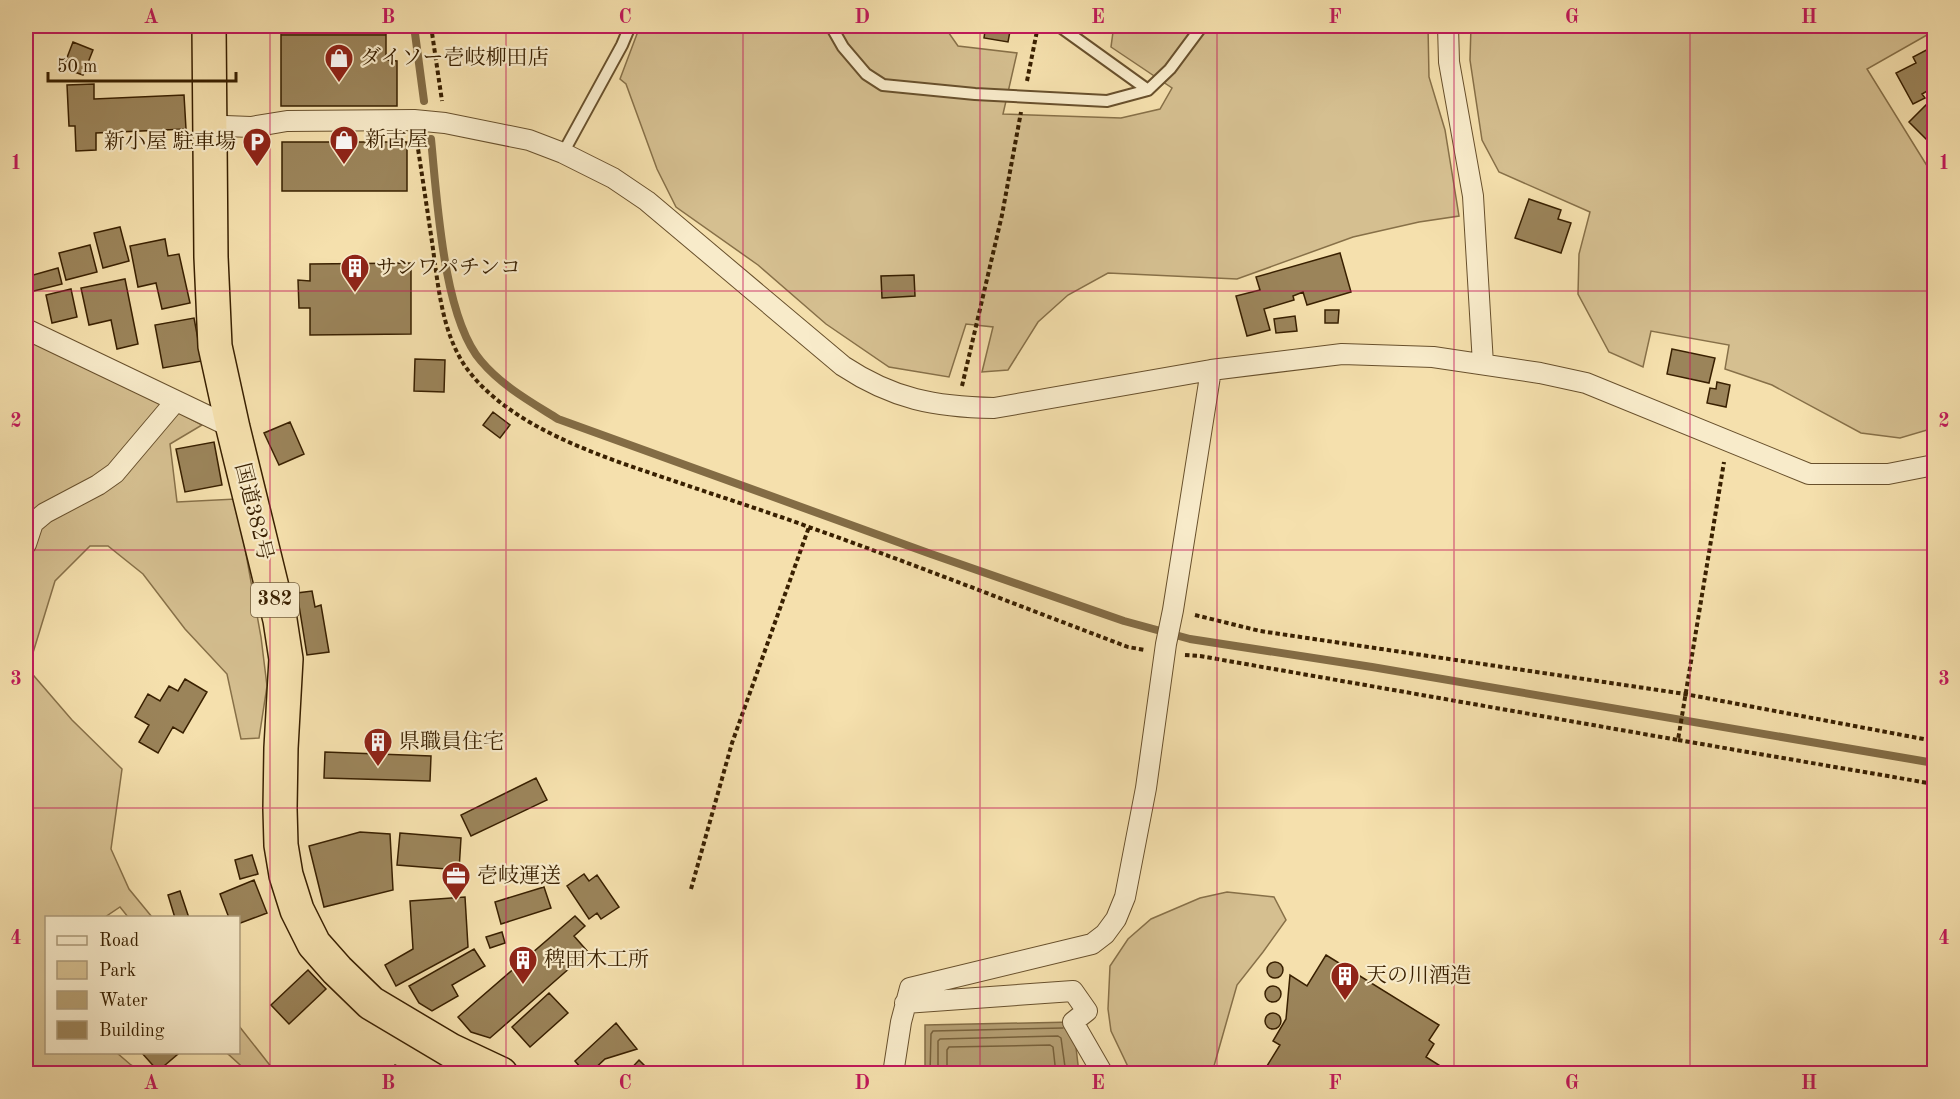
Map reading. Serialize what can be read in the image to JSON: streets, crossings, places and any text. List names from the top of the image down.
{
  "streets": {
    "highway": ["国道382号", "382"]
  },
  "places": {
    "shop": ["ダイソー壱岐柳田店", "新古屋"],
    "parking": ["新小屋 駐車場"],
    "building": [
      "サンワパチンコ",
      "県職員住宅",
      "稗田木工所",
      "天の川酒造"
    ],
    "office": ["壱岐運送"]
  },
  "legend": [
    "Road",
    "Park",
    "Water",
    "Building"
  ],
  "scale_bar": "50 m",
  "grid": {
    "columns": [
      "A",
      "B",
      "C",
      "D",
      "E",
      "F",
      "G",
      "H"
    ],
    "rows": [
      "1",
      "2",
      "3",
      "4"
    ]
  }
}
